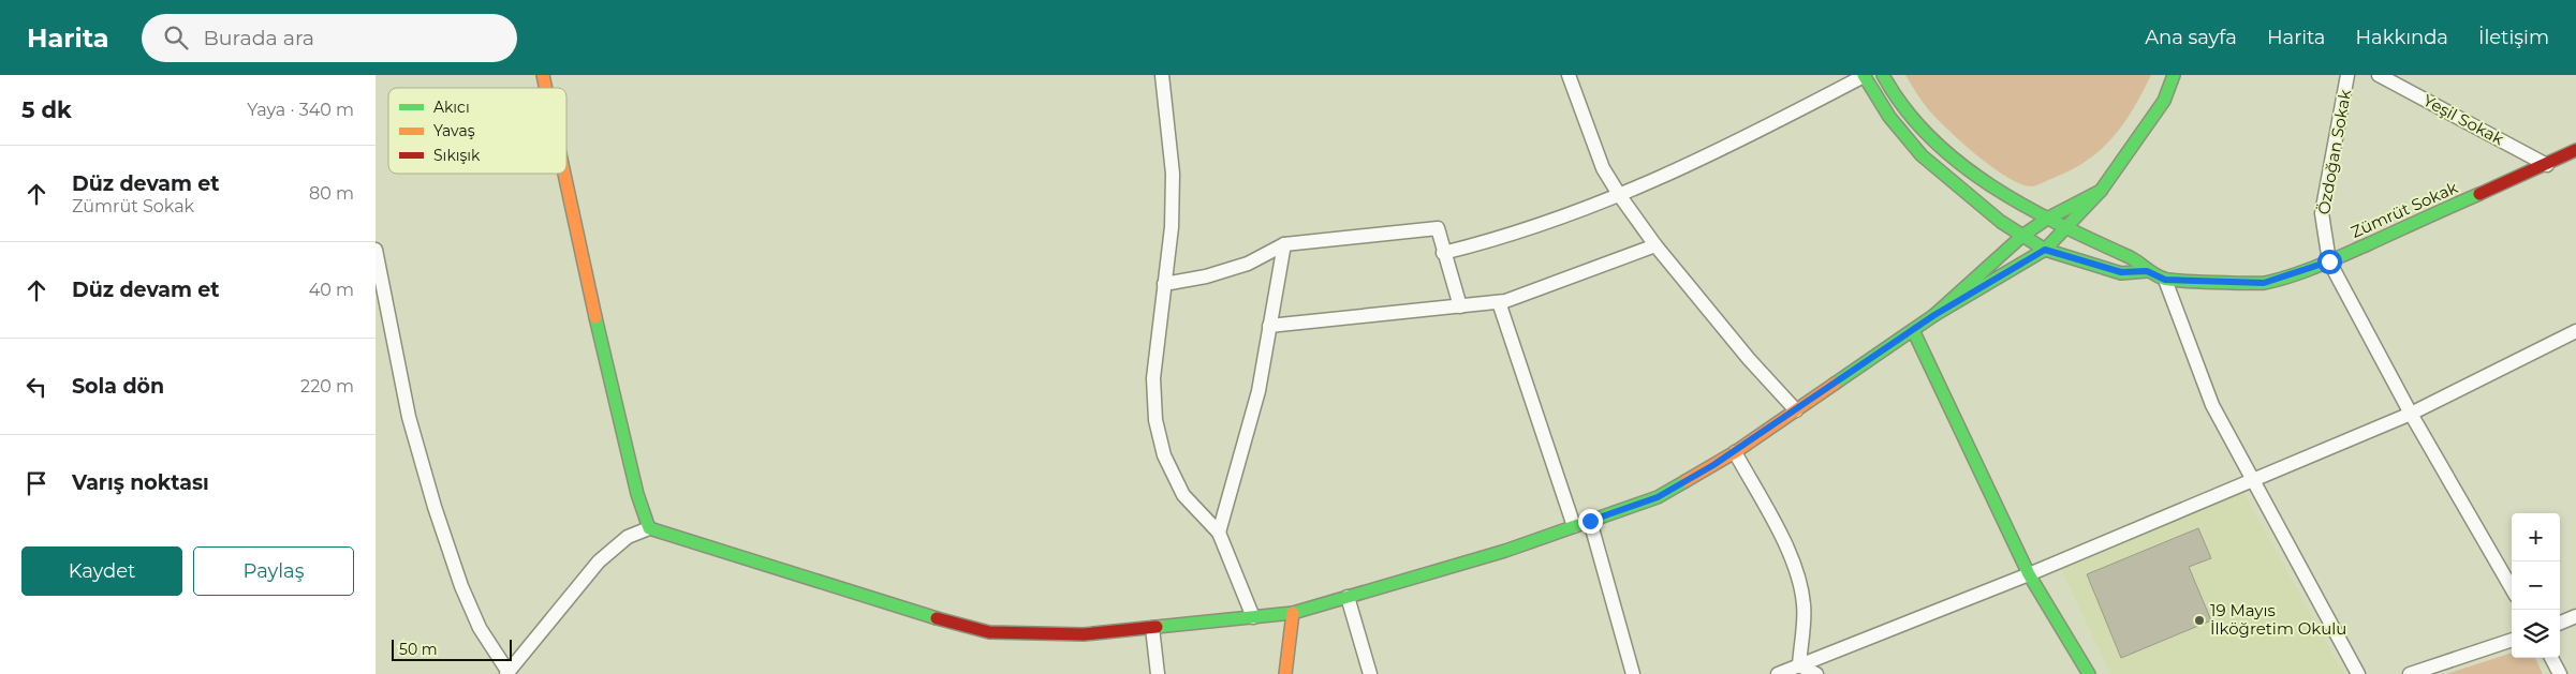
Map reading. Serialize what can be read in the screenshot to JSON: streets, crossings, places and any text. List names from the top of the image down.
{
  "streets": {
    "street": ["Yeşil Sokak", "Özdoğan Sokak", "Zümrüt Sokak"]
  },
  "crossings": [
    ["Yeşil Sokak", "Zümrüt Sokak"],
    ["Özdoğan Sokak", "Zümrüt Sokak"]
  ],
  "places": ["19 Mayıs İlköğretim Okulu"],
  "legend": ["Akıcı", "Yavaş", "Sıkışık"],
  "scale_bar": "50 m",
  "page": {
    "header": "Harita",
    "search": "Burada ara",
    "nav": [
      "Ana sayfa",
      "Harita",
      "Hakkında",
      "İletişim"
    ],
    "heading": ["5 dk", "Yaya · 340 m"],
    "list": [
      ["Düz devam et", "Zümrüt Sokak", "80 m"],
      ["Düz devam et", "40 m"],
      ["Sola dön", "220 m"],
      "Varış noktası"
    ],
    "map_buttons": ["+", "−"],
    "buttons": ["Kaydet", "Paylaş"],
    "scale": "50 m"
  }
}
